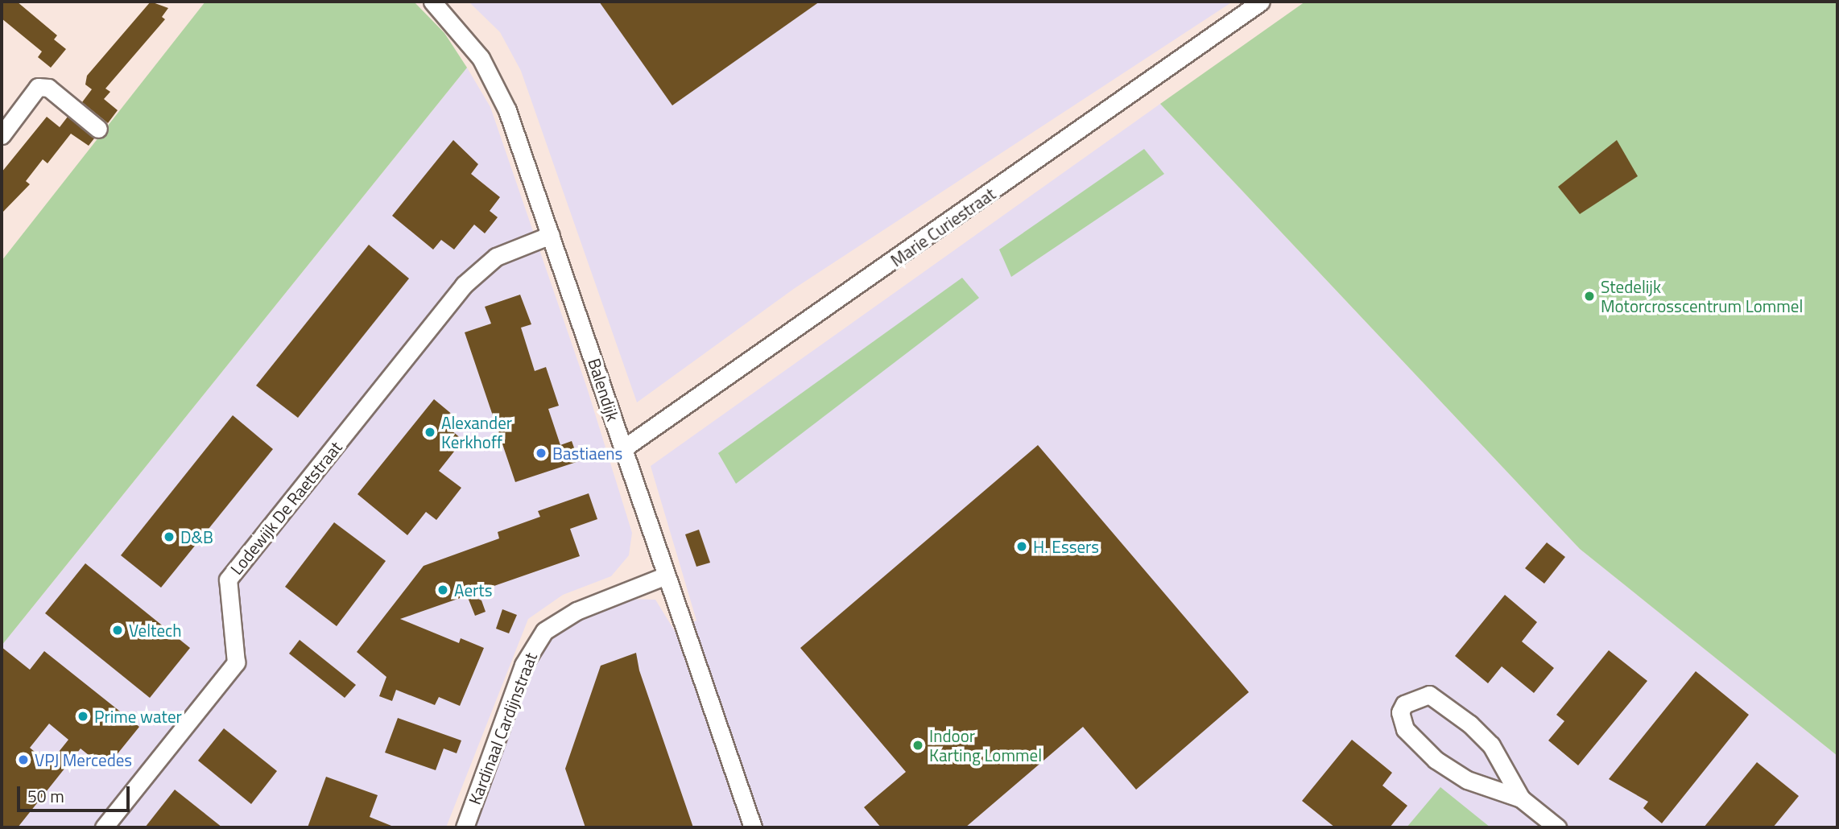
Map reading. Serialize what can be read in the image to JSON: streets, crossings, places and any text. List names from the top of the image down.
{
  "streets": {
    "street": [
      "Marie Curiestraat",
      "Balendijk",
      "Lodewijk De Raetstraat",
      "Kardinaal Cardijnstraat"
    ]
  },
  "crossings": [
    ["Marie Curiestraat", "Balendijk"],
    ["Balendijk", "Lodewijk De Raetstraat"],
    ["Balendijk", "Kardinaal Cardijnstraat"]
  ],
  "places": [
    "Stedelijk Motorcrosscentrum Lommel",
    "Alexander Kerkhoff",
    "Bastiaens",
    "D&B",
    "H. Essers",
    "Aerts",
    "Veltech",
    "Prime water",
    "Indoor Karting Lommel",
    "VPJ Mercedes"
  ],
  "scale_bar": "50 m"
}
